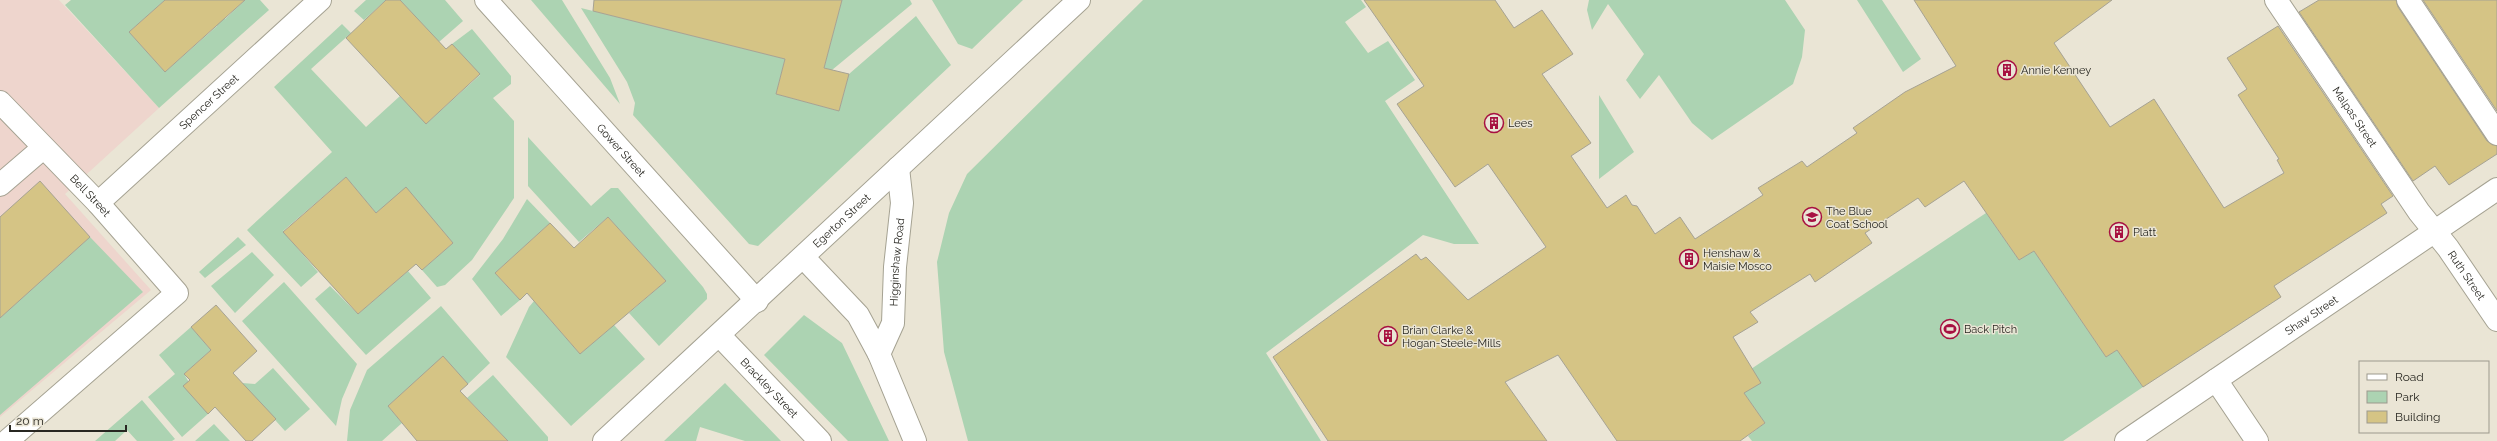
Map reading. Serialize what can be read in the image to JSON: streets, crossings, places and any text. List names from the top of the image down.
{
  "streets": {
    "street": [
      "Spencer Street",
      "Malpas Street",
      "Gower Street",
      "Bell Street",
      "Egerton Street",
      "Higginshaw Road",
      "Ruth Street",
      "Shaw Street",
      "Brackley Street"
    ]
  },
  "crossings": [
    ["Spencer Street", "Bell Street"],
    ["Malpas Street", "Ruth Street"],
    ["Malpas Street", "Shaw Street"],
    ["Gower Street", "Egerton Street"],
    ["Egerton Street", "Higginshaw Road"],
    ["Egerton Street", "Brackley Street"],
    ["Ruth Street", "Shaw Street"]
  ],
  "places": {
    "building": [
      "Annie Kenney",
      "Lees",
      "Platt",
      "Henshaw & Maisie Mosco",
      "Brian Clarke & Hogan-Steele-Mills"
    ],
    "school or university": ["The Blue Coat School"],
    "sports": ["Back Pitch"]
  },
  "legend": ["Road", "Park", "Building"],
  "scale_bar": "20 m"
}
